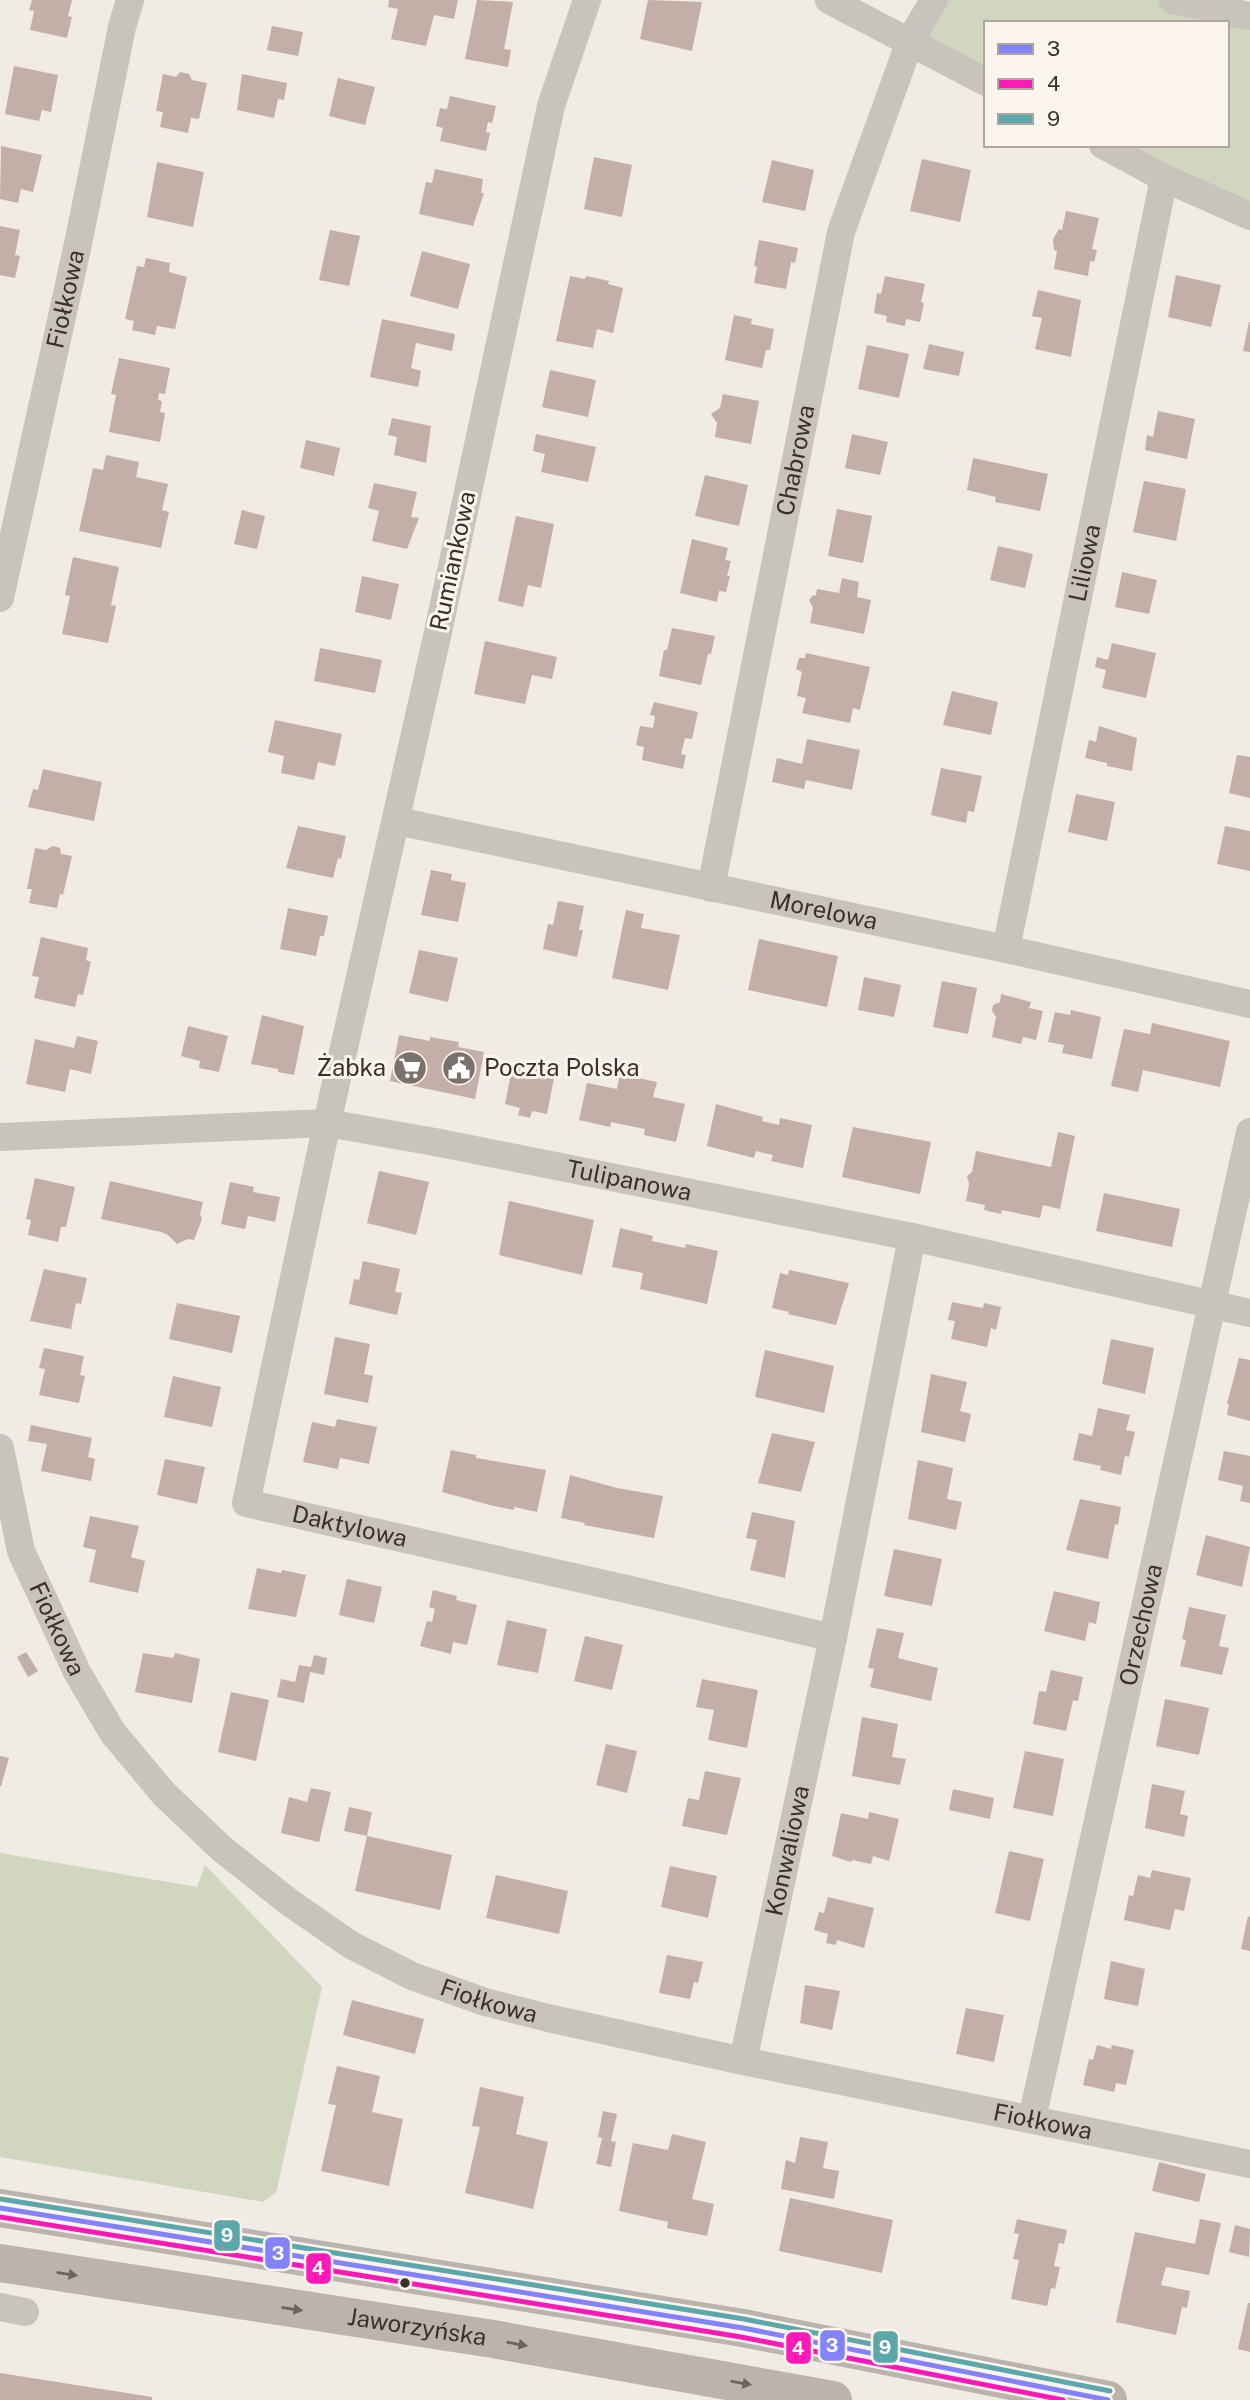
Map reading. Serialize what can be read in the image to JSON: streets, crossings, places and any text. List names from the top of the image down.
{
  "streets": {
    "main road": ["Jaworzyńska"],
    "street": [
      "Fiołkowa",
      "Chabrowa",
      "Rumiankowa",
      "Liliowa",
      "Morelowa",
      "Tulipanowa",
      "Daktylowa",
      "Orzechowa",
      "Konwaliowa"
    ]
  },
  "crossings": [
    ["Fiołkowa", "Orzechowa"],
    ["Fiołkowa", "Konwaliowa"],
    ["Chabrowa", "Morelowa"],
    ["Rumiankowa", "Morelowa"],
    ["Rumiankowa", "Tulipanowa"],
    ["Rumiankowa", "Daktylowa"],
    ["Liliowa", "Morelowa"],
    ["Tulipanowa", "Daktylowa"],
    ["Tulipanowa", "Orzechowa"],
    ["Tulipanowa", "Konwaliowa"],
    ["Daktylowa", "Konwaliowa"]
  ],
  "places": {
    "supermarket": ["Żabka"],
    "public building": ["Poczta Polska"]
  },
  "lines": ["transit line 9", "transit line 3", "transit line 4"],
  "legend": ["3", "4", "9"]
}
